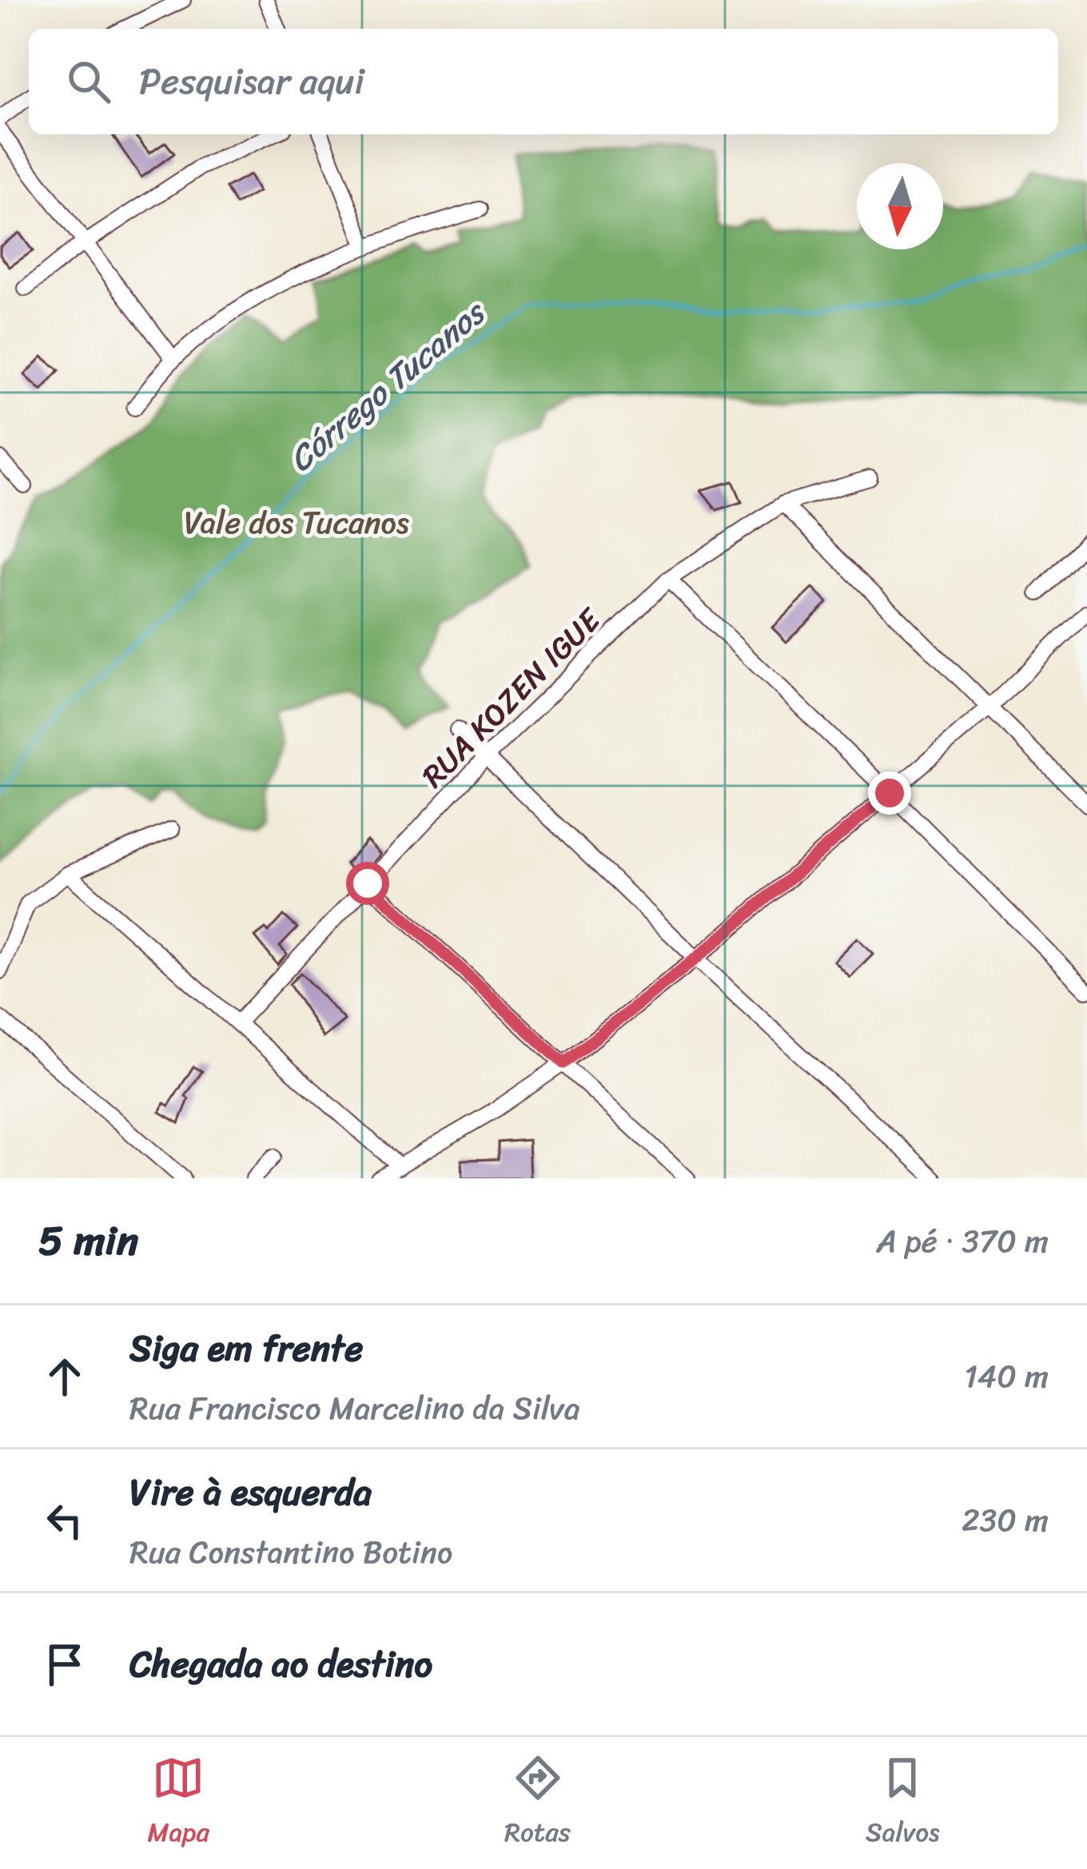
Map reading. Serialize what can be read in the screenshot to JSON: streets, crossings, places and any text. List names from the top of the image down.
{
  "streets": {
    "street": ["RUA KOZEN IGUE"]
  },
  "water": ["Córrego Tucanos"],
  "parks": ["Vale dos Tucanos"],
  "north": "bottom",
  "page": {
    "search": "Pesquisar aqui",
    "heading": ["5 min", "A pé · 370 m"],
    "list": [
      ["Siga em frente", "Rua Francisco Marcelino da Silva", "140 m"],
      ["Vire à esquerda", "Rua Constantino Botino", "230 m"],
      "Chegada ao destino"
    ],
    "nav": ["Mapa", "Rotas", "Salvos"]
  }
}
